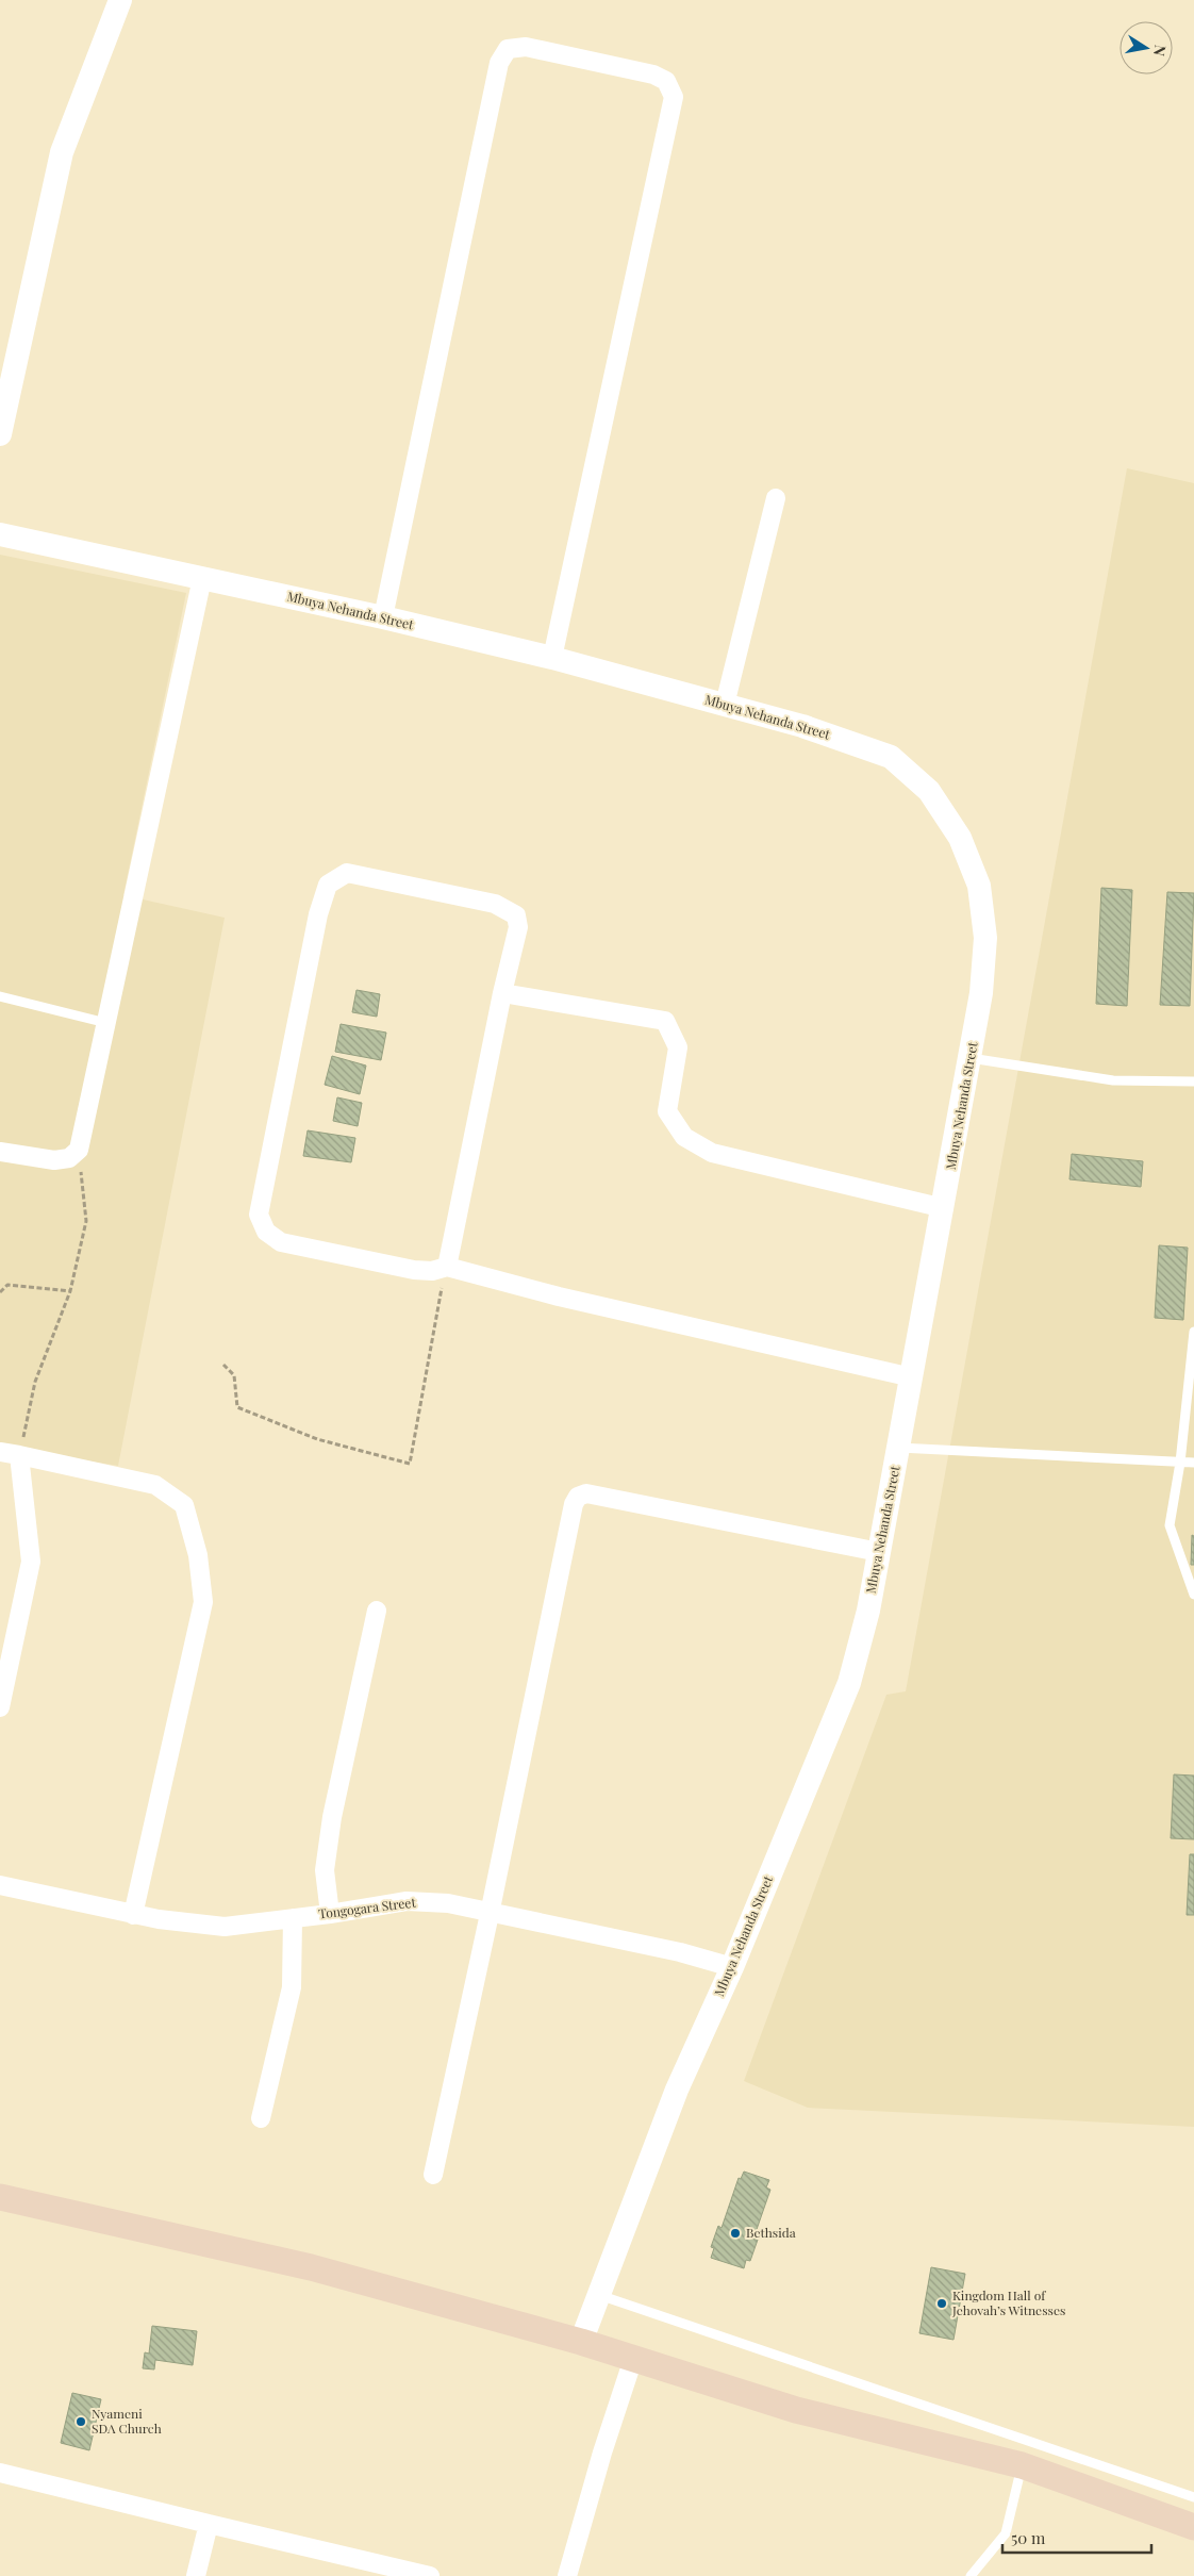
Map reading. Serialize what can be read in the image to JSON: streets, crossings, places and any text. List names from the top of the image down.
{
  "streets": {
    "street": ["Mbuya Nehanda Street", "Tongogara Street"]
  },
  "crossings": [
    ["Mbuya Nehanda Street", "Tongogara Street"]
  ],
  "places": ["Bethsida", "Kingdom Hall of Jehovah’s Witnesses", "Nyameni SDA Church"],
  "scale_bar": "50 m",
  "north": "right"
}
